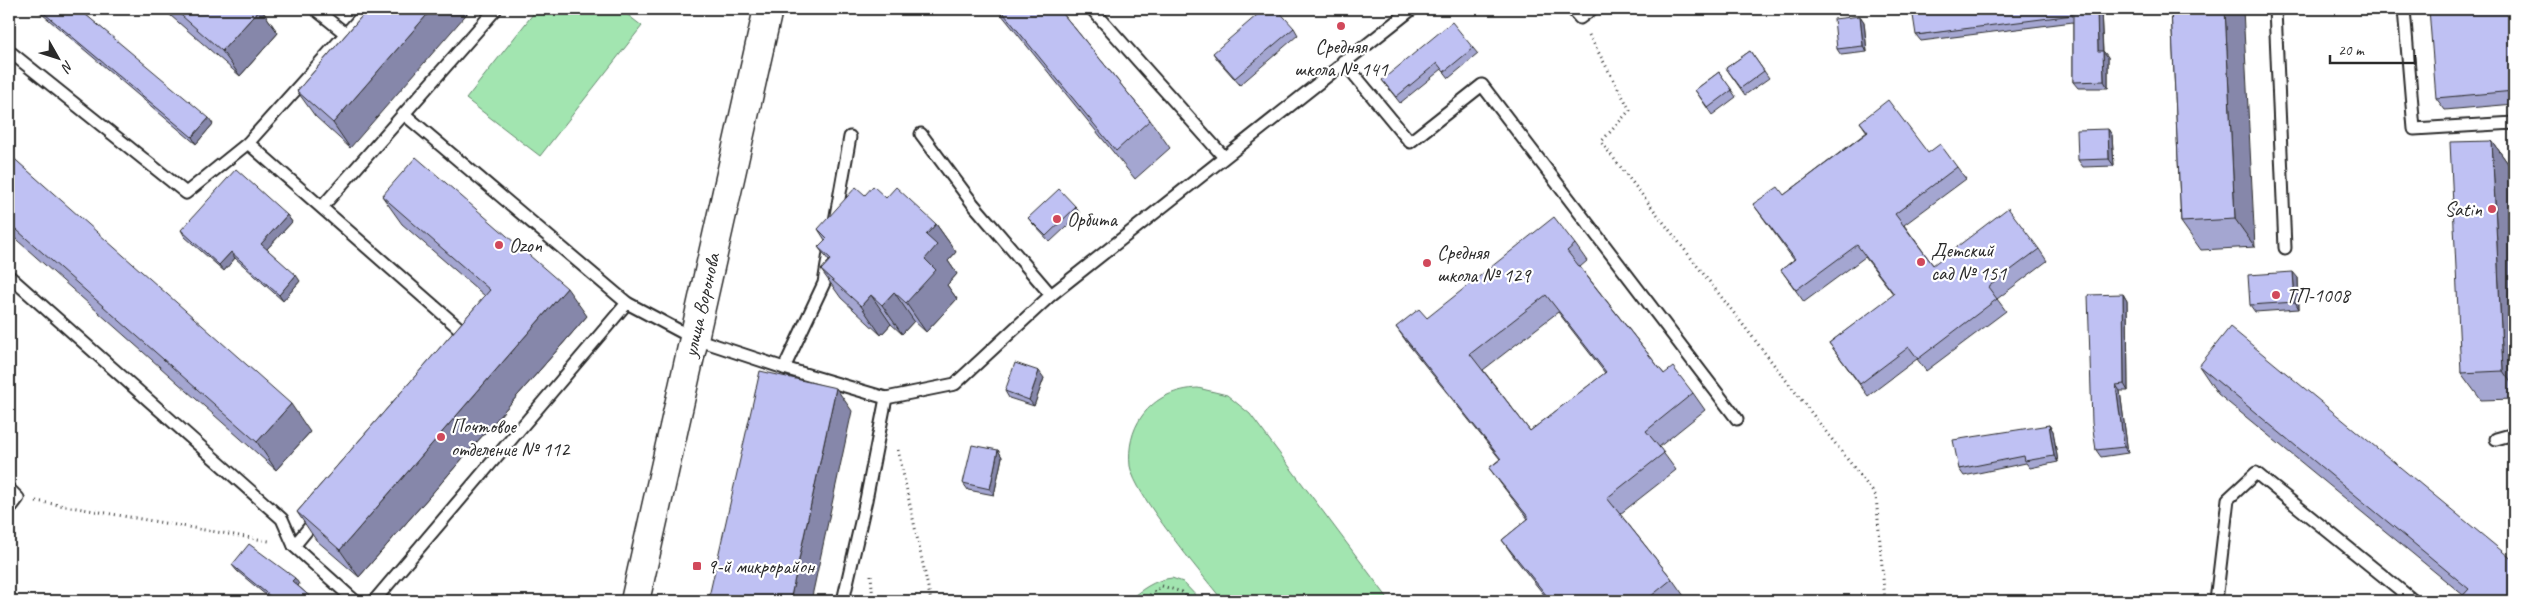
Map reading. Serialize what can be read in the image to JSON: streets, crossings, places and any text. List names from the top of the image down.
{
  "streets": {
    "main road": ["улица Воронова"]
  },
  "places": {
    "other": [
      "Средняя школа № 141",
      "Satin",
      "Орбита",
      "Ozon",
      "Детский сад № 151",
      "Средняя школа № 129",
      "ТП-1008",
      "Почтовое отделение № 112"
    ],
    "transit": ["9-й микрорайон"]
  },
  "scale_bar": "20 m",
  "north": "bottom right"
}
